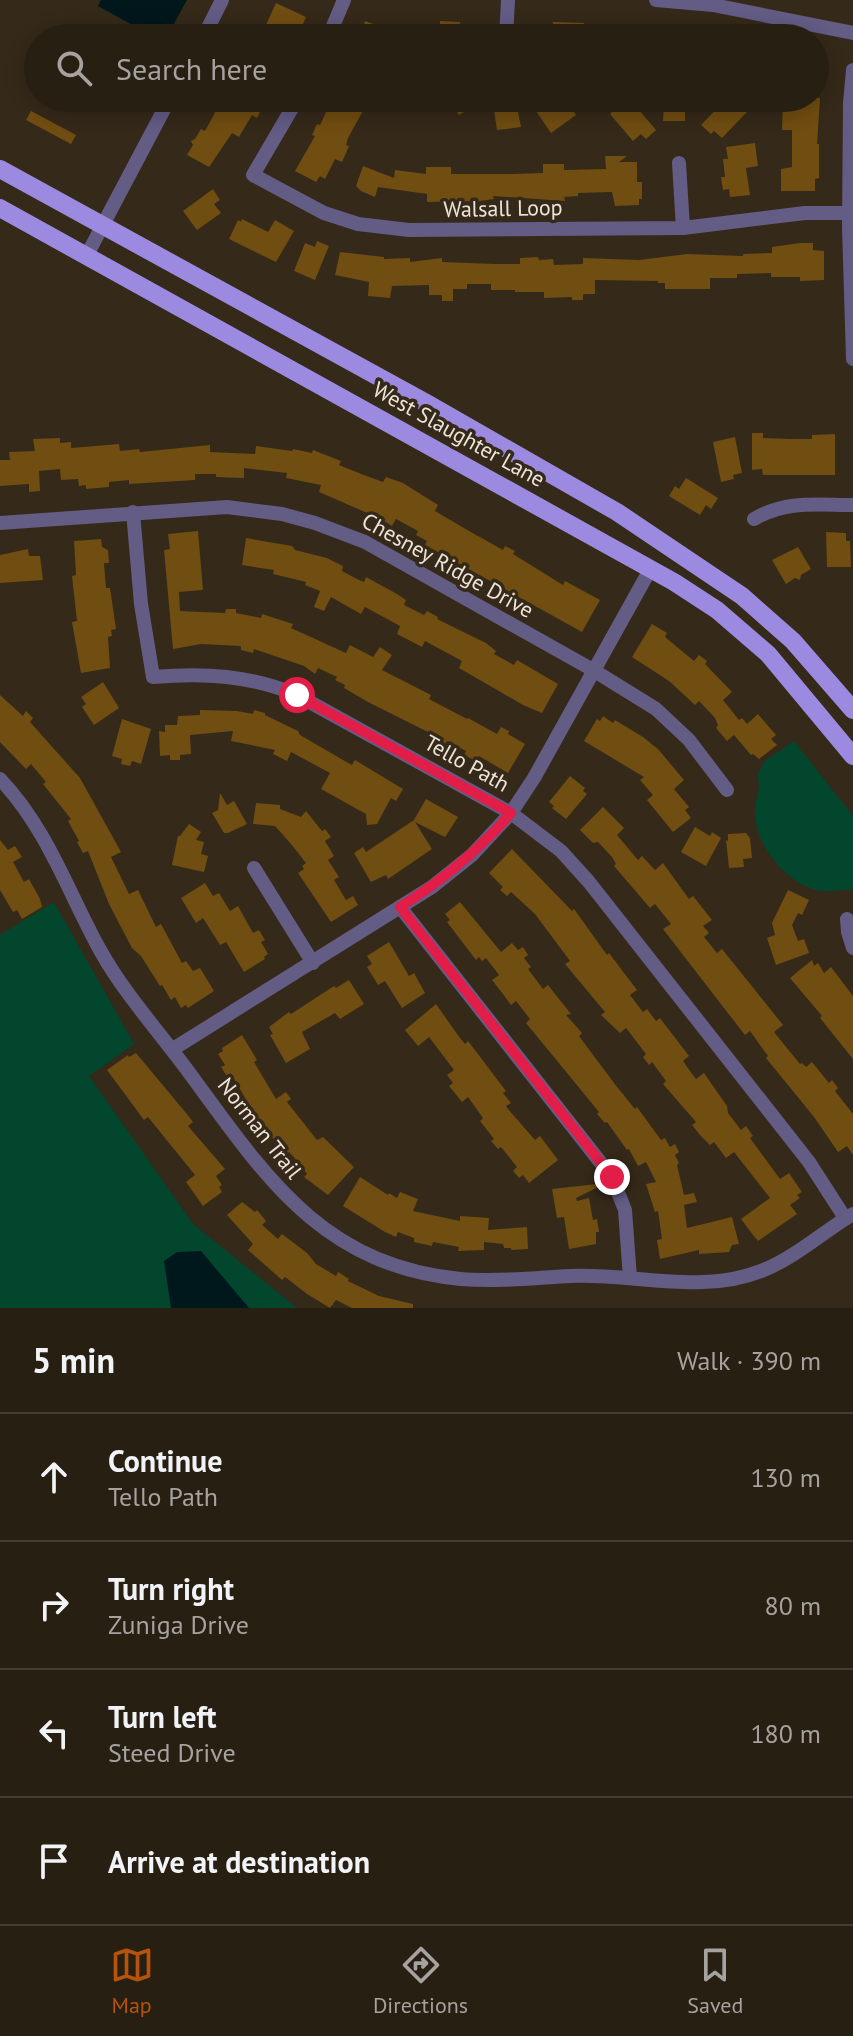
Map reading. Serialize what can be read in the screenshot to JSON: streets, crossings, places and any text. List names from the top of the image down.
{
  "streets": {
    "main road": ["West Slaughter Lane"],
    "street": [
      "Walsall Loop",
      "Chesney Ridge Drive",
      "Tello Path",
      "Norman Trail"
    ]
  },
  "crossings": [
    ["Chesney Ridge Drive", "Tello Path"],
    ["Tello Path", "Norman Trail"]
  ],
  "page": {
    "search": "Search here",
    "heading": ["5 min", "Walk · 390 m"],
    "list": [
      ["Continue", "Tello Path", "130 m"],
      ["Turn right", "Zuniga Drive", "80 m"],
      ["Turn left", "Steed Drive", "180 m"],
      "Arrive at destination"
    ],
    "nav": ["Map", "Directions", "Saved"]
  }
}
